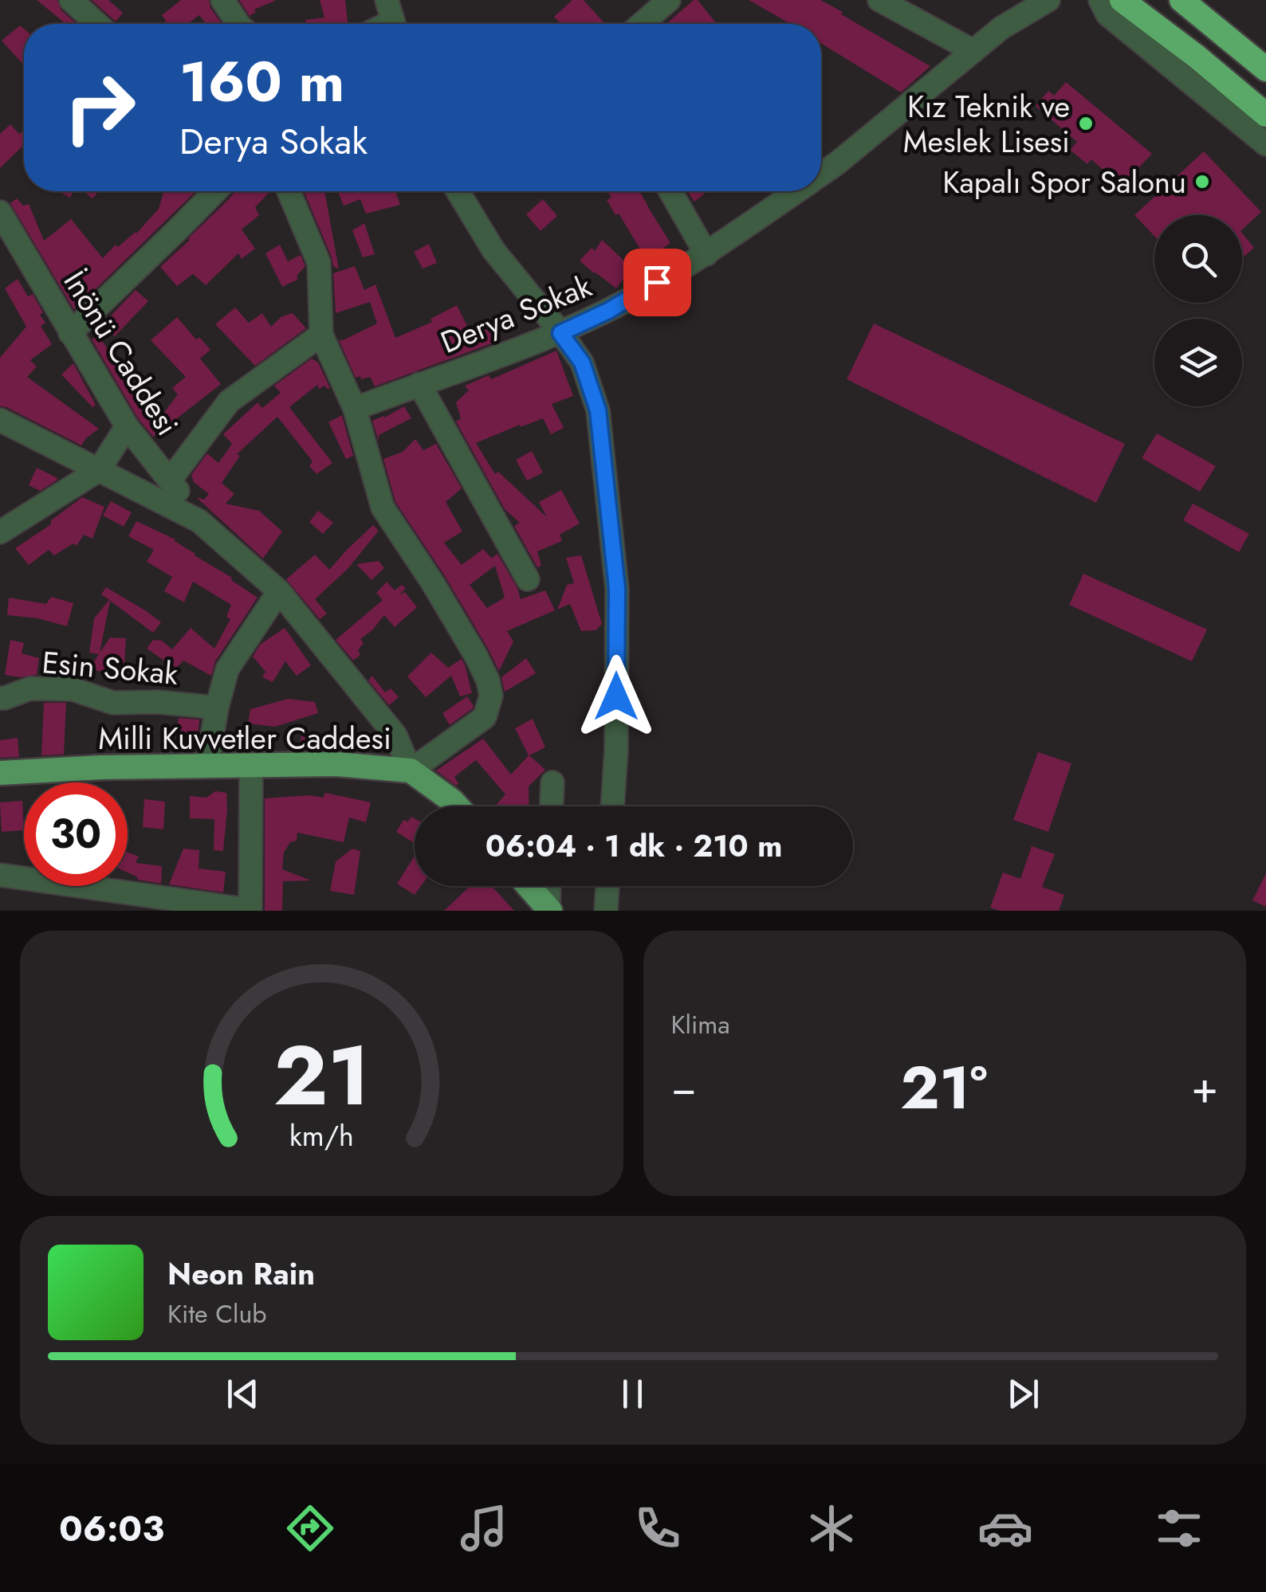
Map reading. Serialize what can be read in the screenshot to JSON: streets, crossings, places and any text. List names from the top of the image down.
{
  "streets": {
    "main road": ["Milli Kuvvetler Caddesi"],
    "street": ["Derya Sokak", "İnönü Caddesi", "Esin Sokak"]
  },
  "places": ["Kız Teknik ve Meslek Lisesi", "Kapalı Spor Salonu"],
  "page": {
    "turn": ["160 m", "Derya Sokak"],
    "limit": "30",
    "trip": "06:04 · 1 dk · 210 m",
    "tile": "Klima",
    "heat": ["−", "21°", "+"],
    "song": ["Neon Rain", "Kite Club"],
    "tabs": "06:03",
    "gauge": ["21", "km/h"]
  }
}
